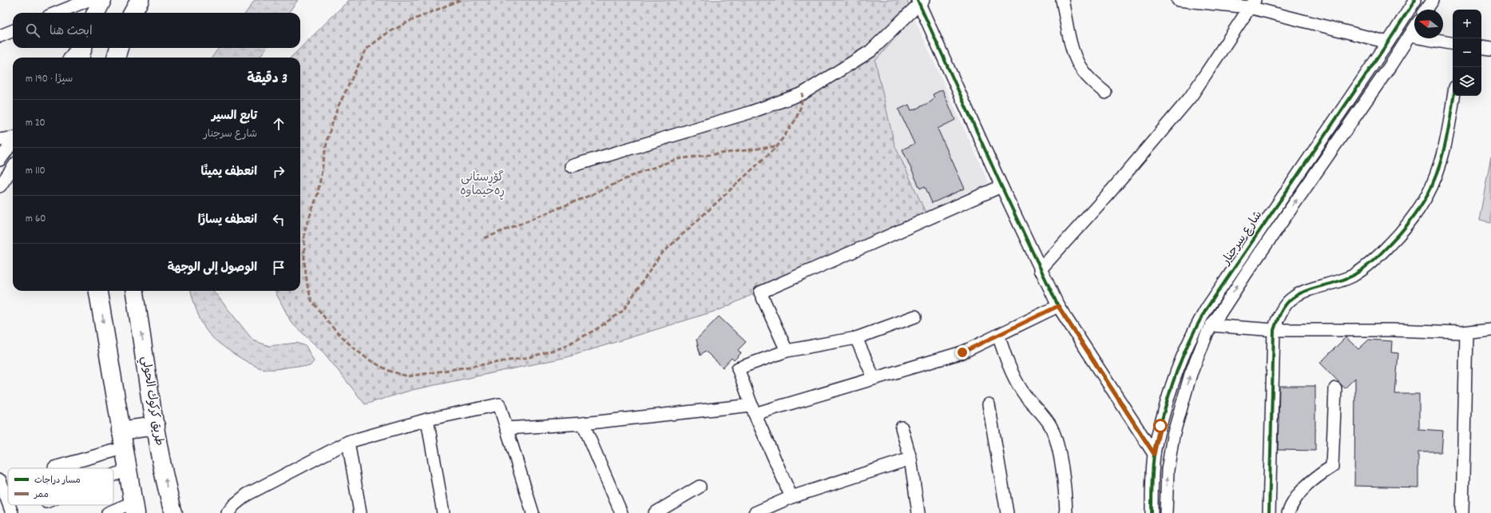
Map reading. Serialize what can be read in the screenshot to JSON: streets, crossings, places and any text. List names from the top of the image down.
{
  "streets": {
    "highway": ["طريق كركوك الحولي"],
    "street": ["شارع سرجنار"]
  },
  "parks": ["گۆڕستانی ڕەحیماوە"],
  "legend": ["مسار دراجات", "ممر"],
  "north": "left",
  "page": {
    "map_buttons": ["+", "−"],
    "search": "ابحث هنا",
    "heading": ["3 دقيقة", "سيرًا · 190 m"],
    "list": [
      ["تابع السير", "شارع سرجنار", "20 m"],
      ["انعطف يمينًا", "110 m"],
      ["انعطف يسارًا", "60 m"],
      "الوصول إلى الوجهة"
    ]
  }
}
